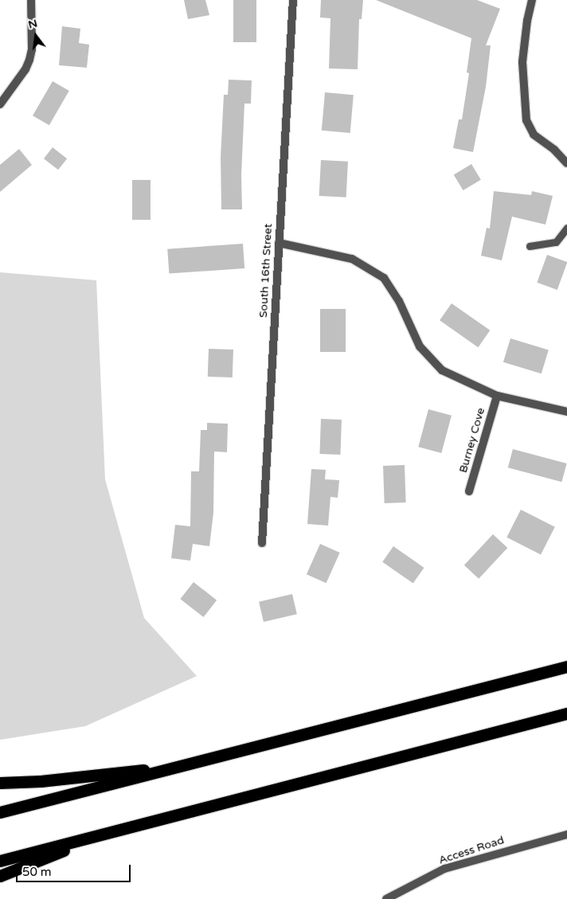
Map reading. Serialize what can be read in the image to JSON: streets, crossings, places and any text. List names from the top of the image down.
{
  "streets": {
    "street": ["South 16th Street", "Burney Cove", "Access Road"]
  },
  "scale_bar": "50 m",
  "north": "top"
}
